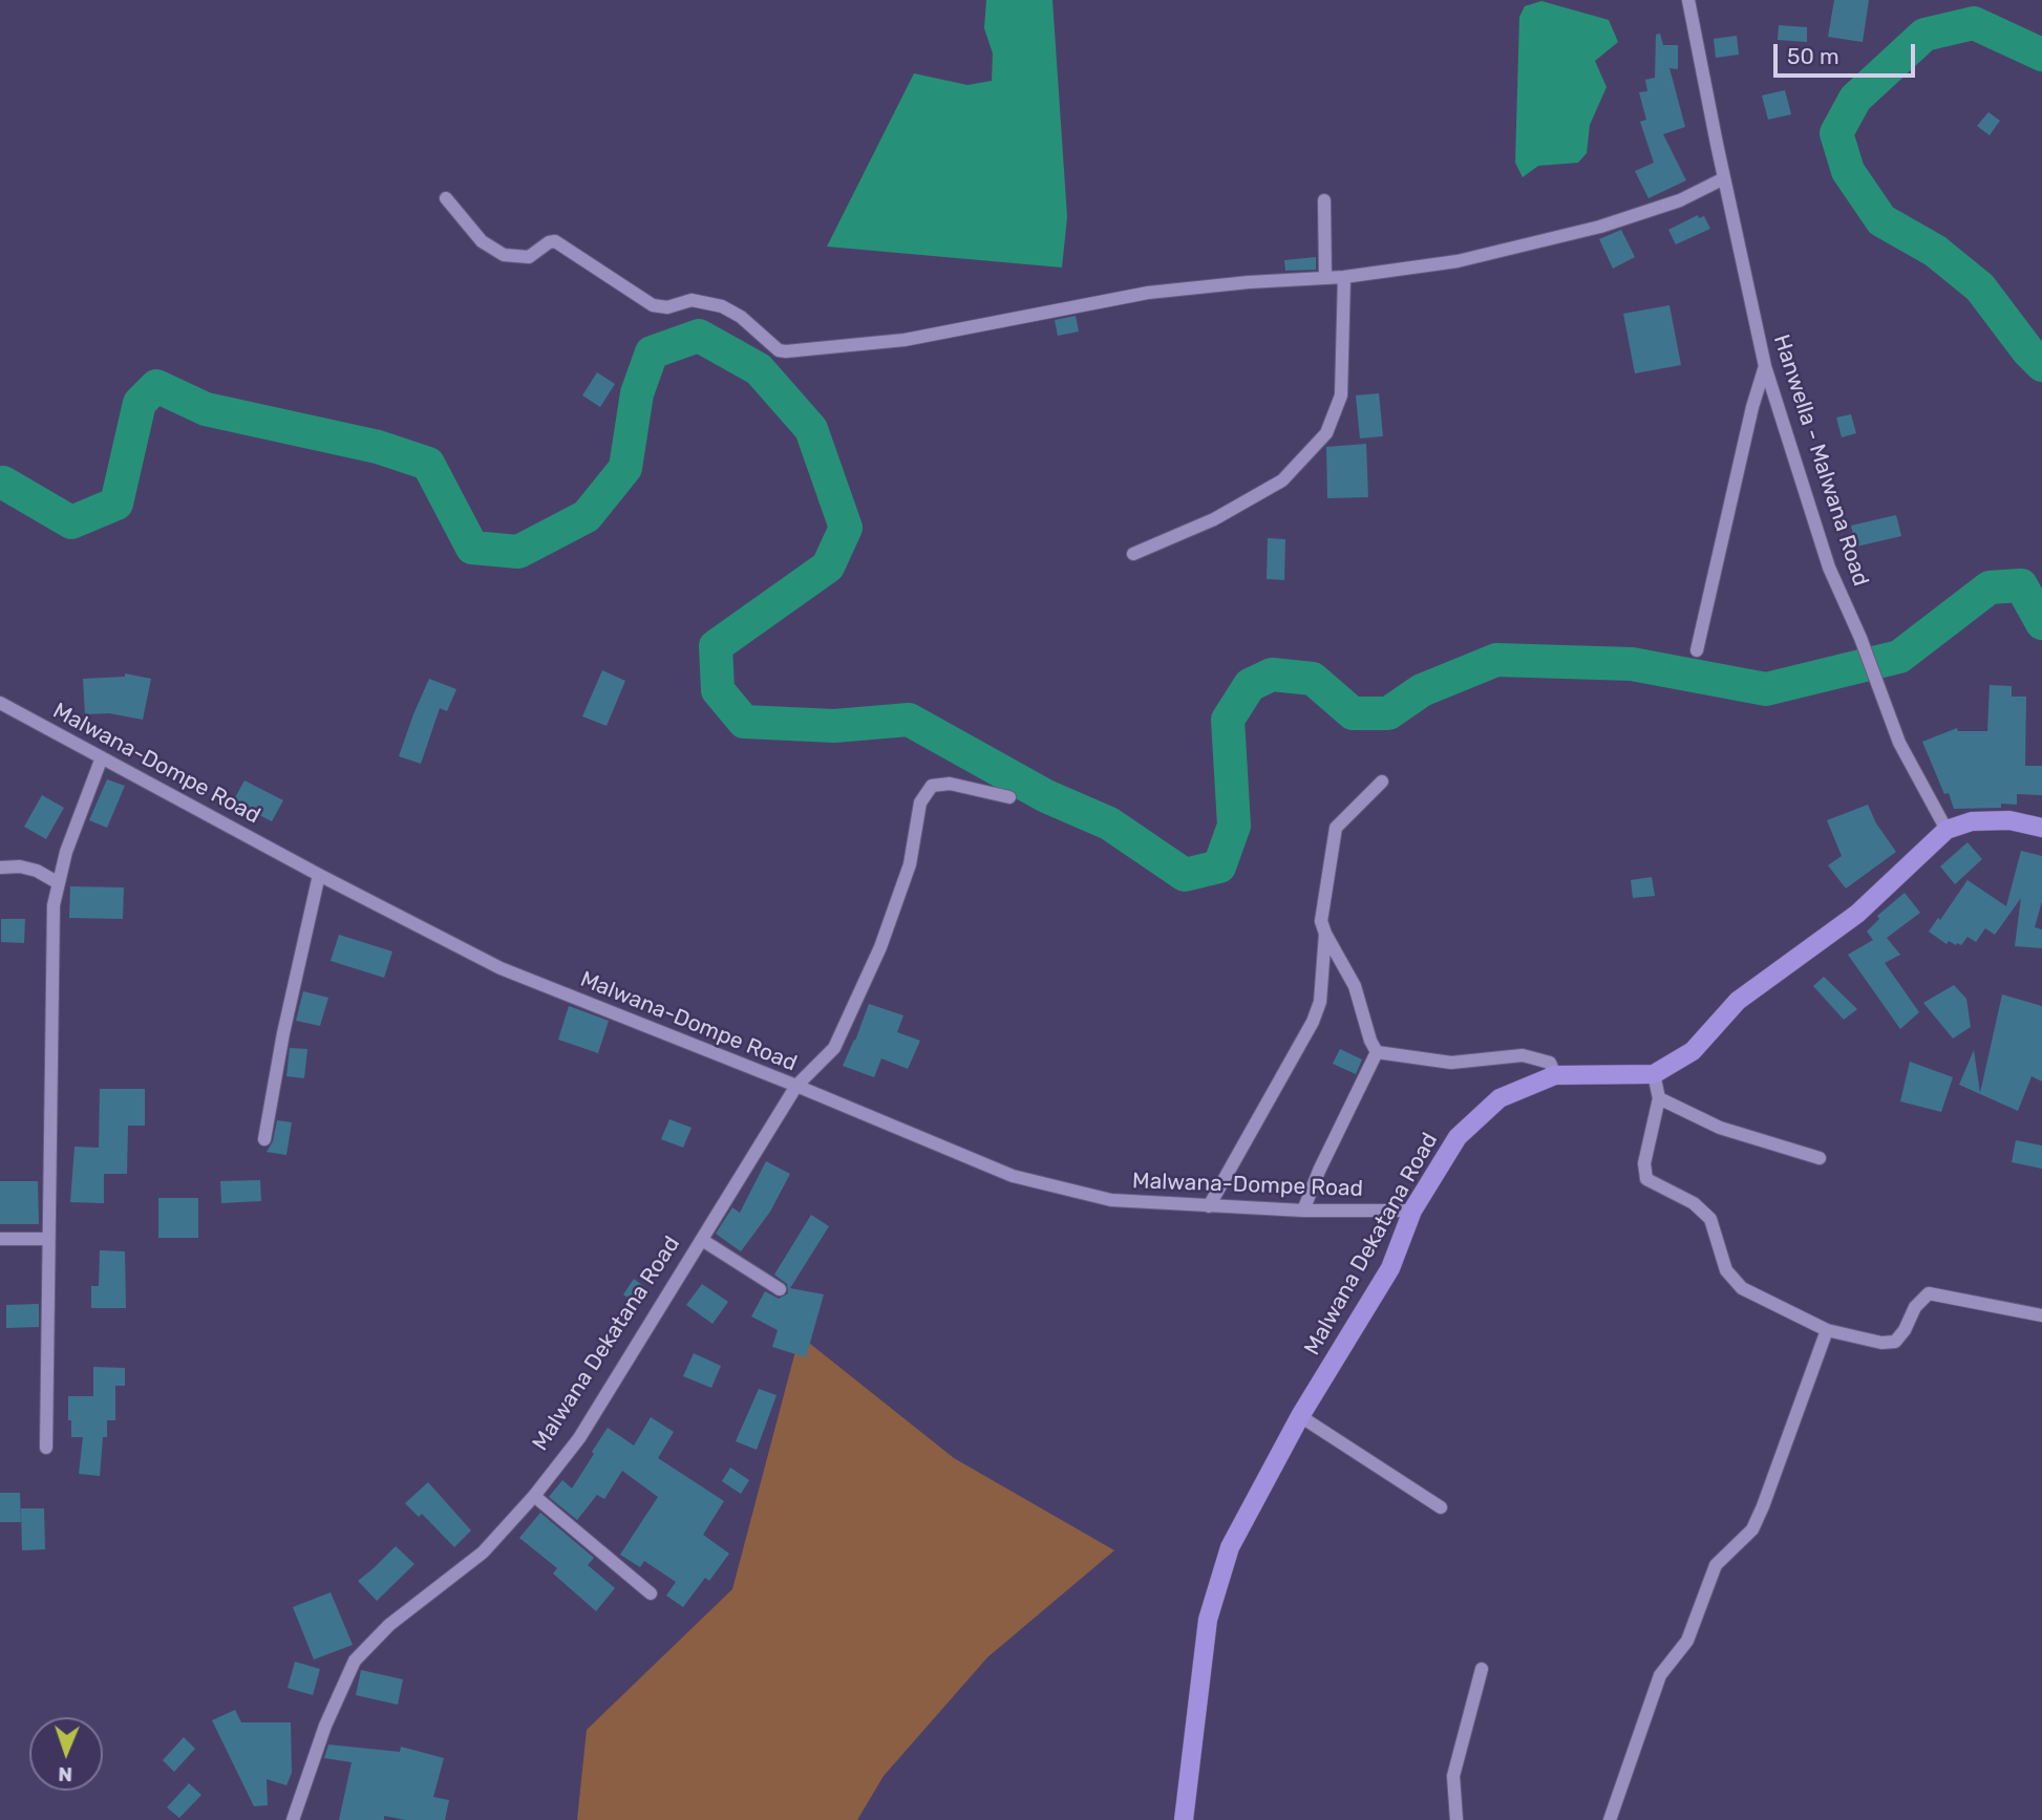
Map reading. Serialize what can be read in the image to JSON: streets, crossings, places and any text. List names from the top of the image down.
{
  "streets": {
    "main road": ["Malwana Dekatana Road"],
    "street": ["Hanwella - Malwana Road", "Malwana-Dompe Road"]
  },
  "crossings": [
    ["Malwana-Dompe Road", "Malwana Dekatana Road"]
  ],
  "scale_bar": "50 m",
  "north": "bottom"
}
